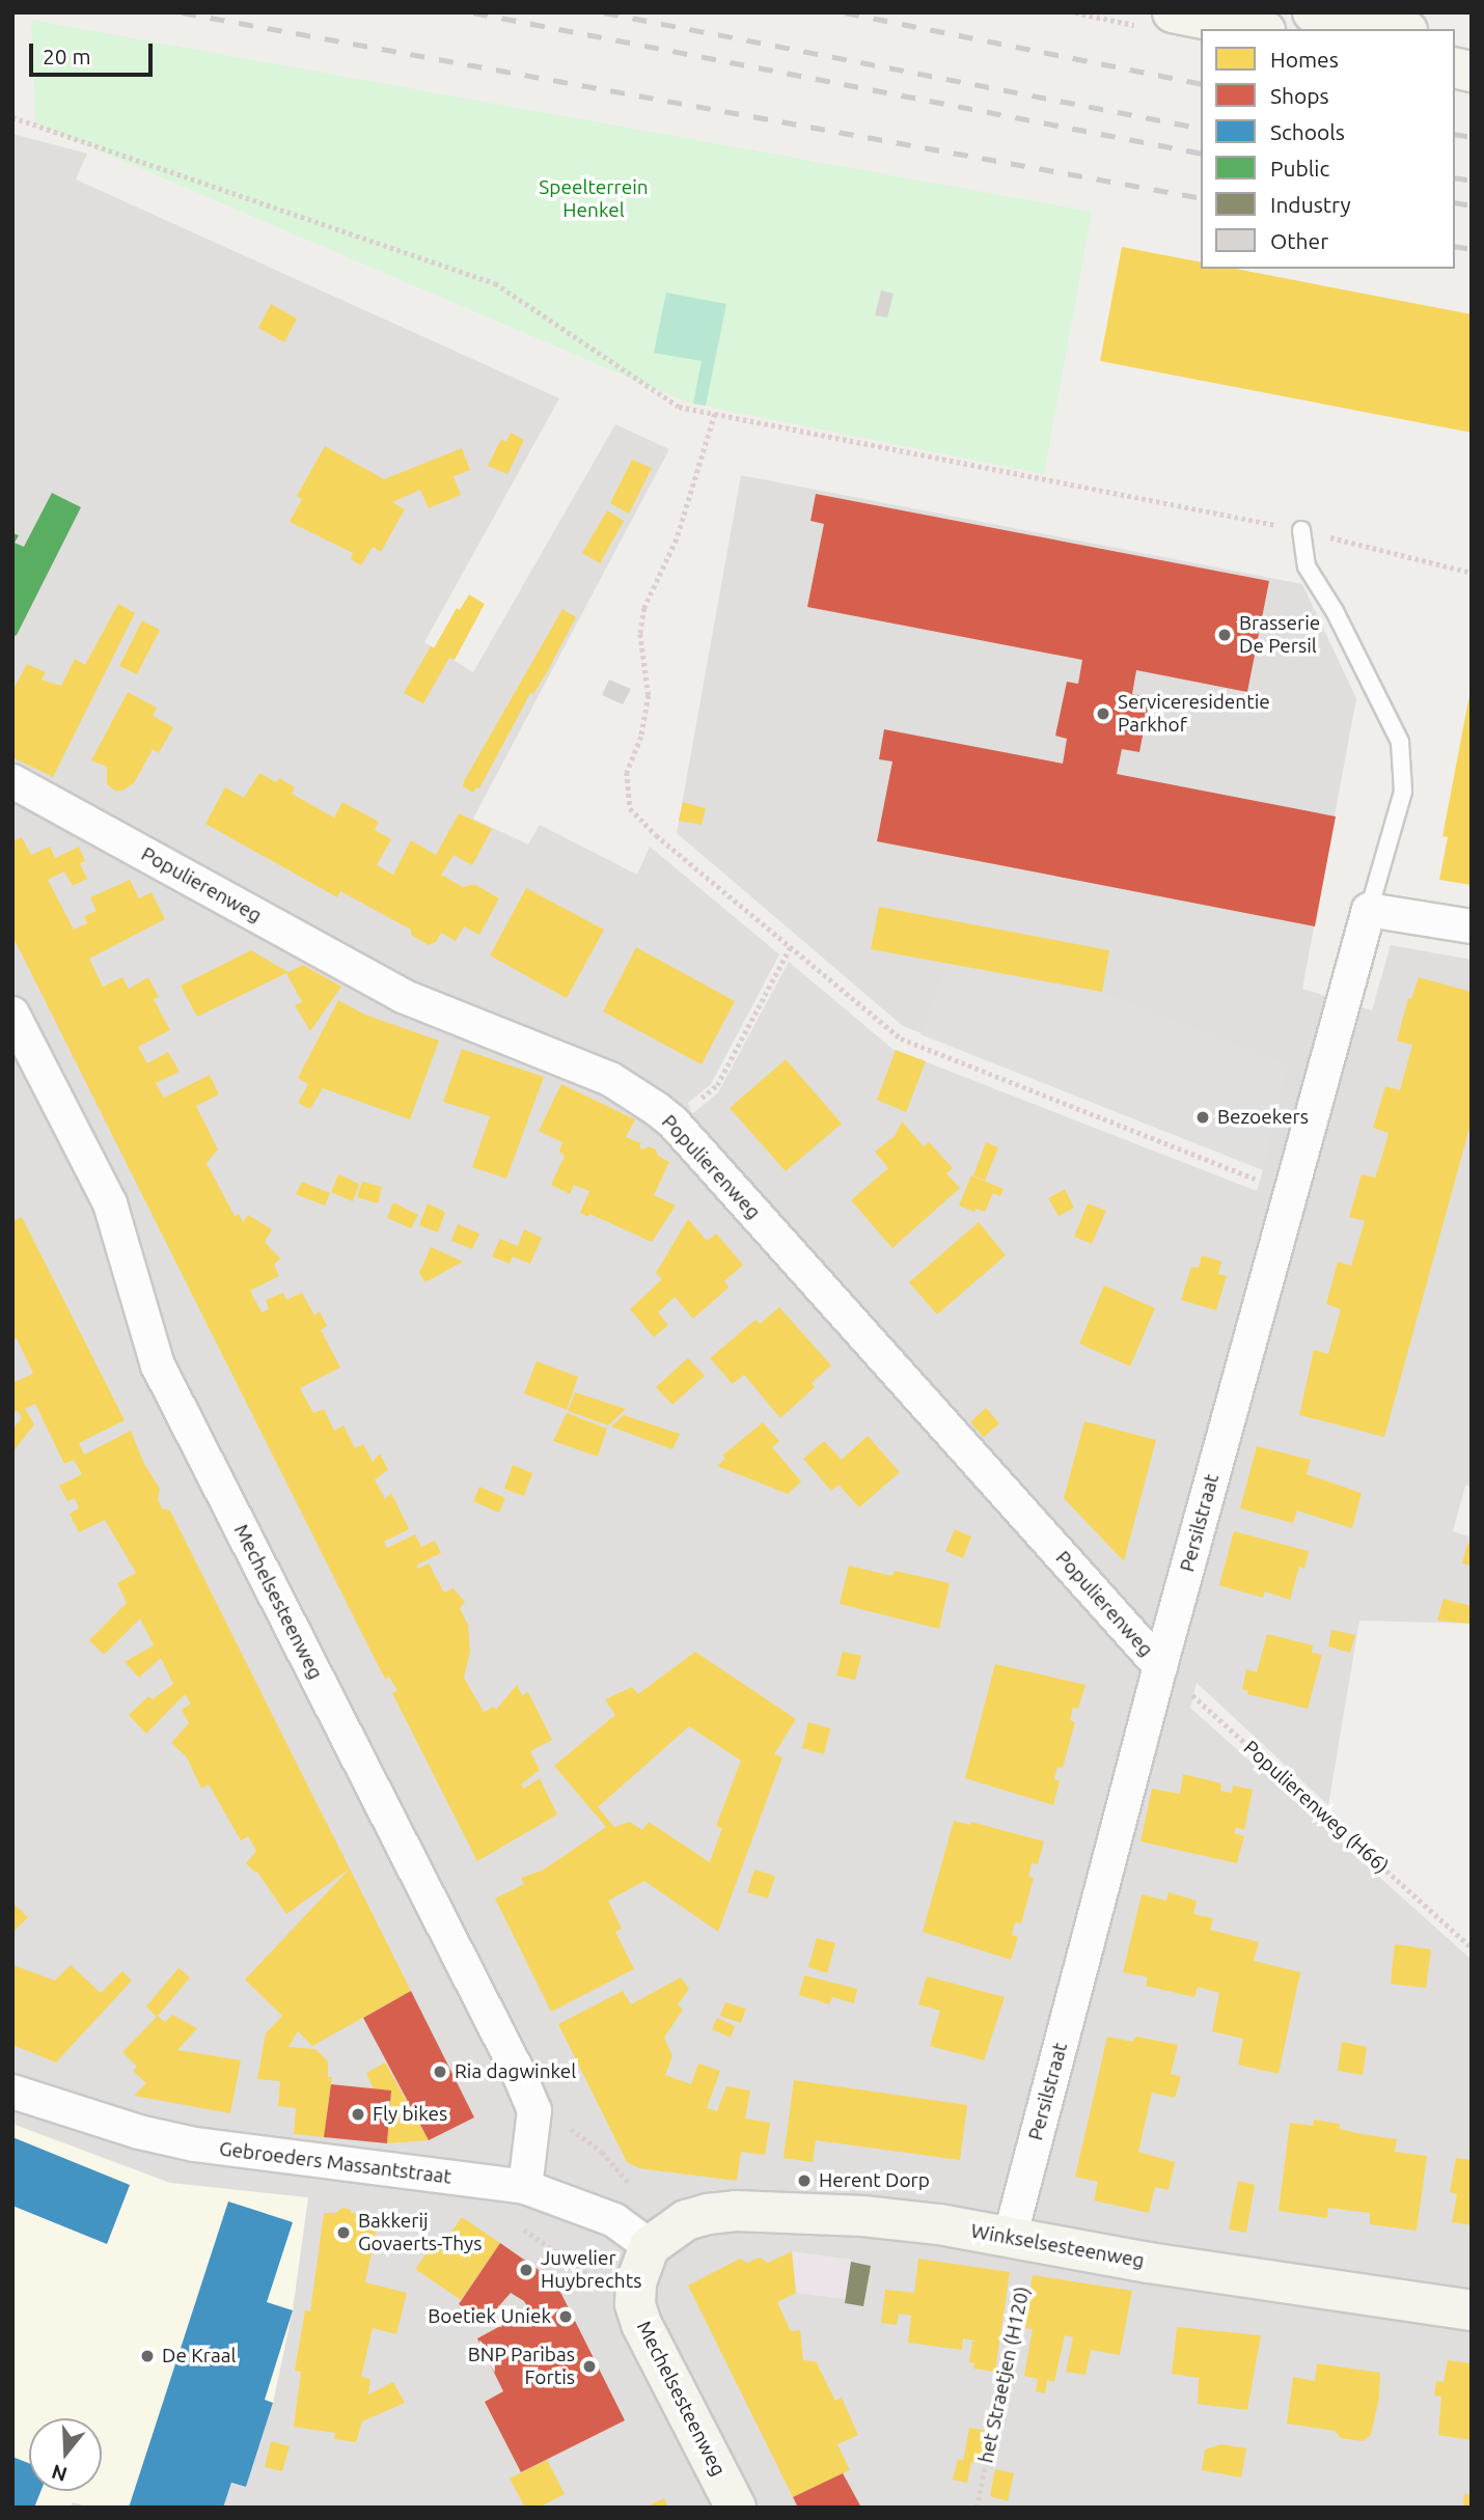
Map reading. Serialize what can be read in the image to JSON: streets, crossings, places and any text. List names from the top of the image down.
{
  "streets": {
    "street": [
      "Populierenweg",
      "Persilstraat",
      "Mechelsesteenweg",
      "Gebroeders Massantstraat",
      "Winkselsesteenweg"
    ],
    "path": ["Populierenweg (H66)", "het Straetjen (H120)"]
  },
  "crossings": [
    ["Populierenweg", "Persilstraat"],
    ["Populierenweg", "Populierenweg (H66)"],
    ["Persilstraat", "Populierenweg (H66)"],
    ["Persilstraat", "Winkselsesteenweg"],
    ["Persilstraat", "het Straetjen (H120)"],
    ["Mechelsesteenweg", "Gebroeders Massantstraat"],
    ["Mechelsesteenweg", "Winkselsesteenweg"],
    ["Gebroeders Massantstraat", "Winkselsesteenweg"],
    ["Winkselsesteenweg", "het Straetjen (H120)"]
  ],
  "parks": ["Speelterrein Henkel"],
  "places": [
    "Brasserie De Persil",
    "Serviceresidentie Parkhof",
    "Bezoekers",
    "Ria dagwinkel",
    "Fly bikes",
    "Herent Dorp",
    "Bakkerij Govaerts-Thys",
    "Juwelier Huybrechts",
    "Boetiek Uniek",
    "De Kraal",
    "BNP Paribas Fortis"
  ],
  "legend": [
    "Homes",
    "Shops",
    "Schools",
    "Public",
    "Industry",
    "Other"
  ],
  "scale_bar": "20 m",
  "north": "bottom"
}
